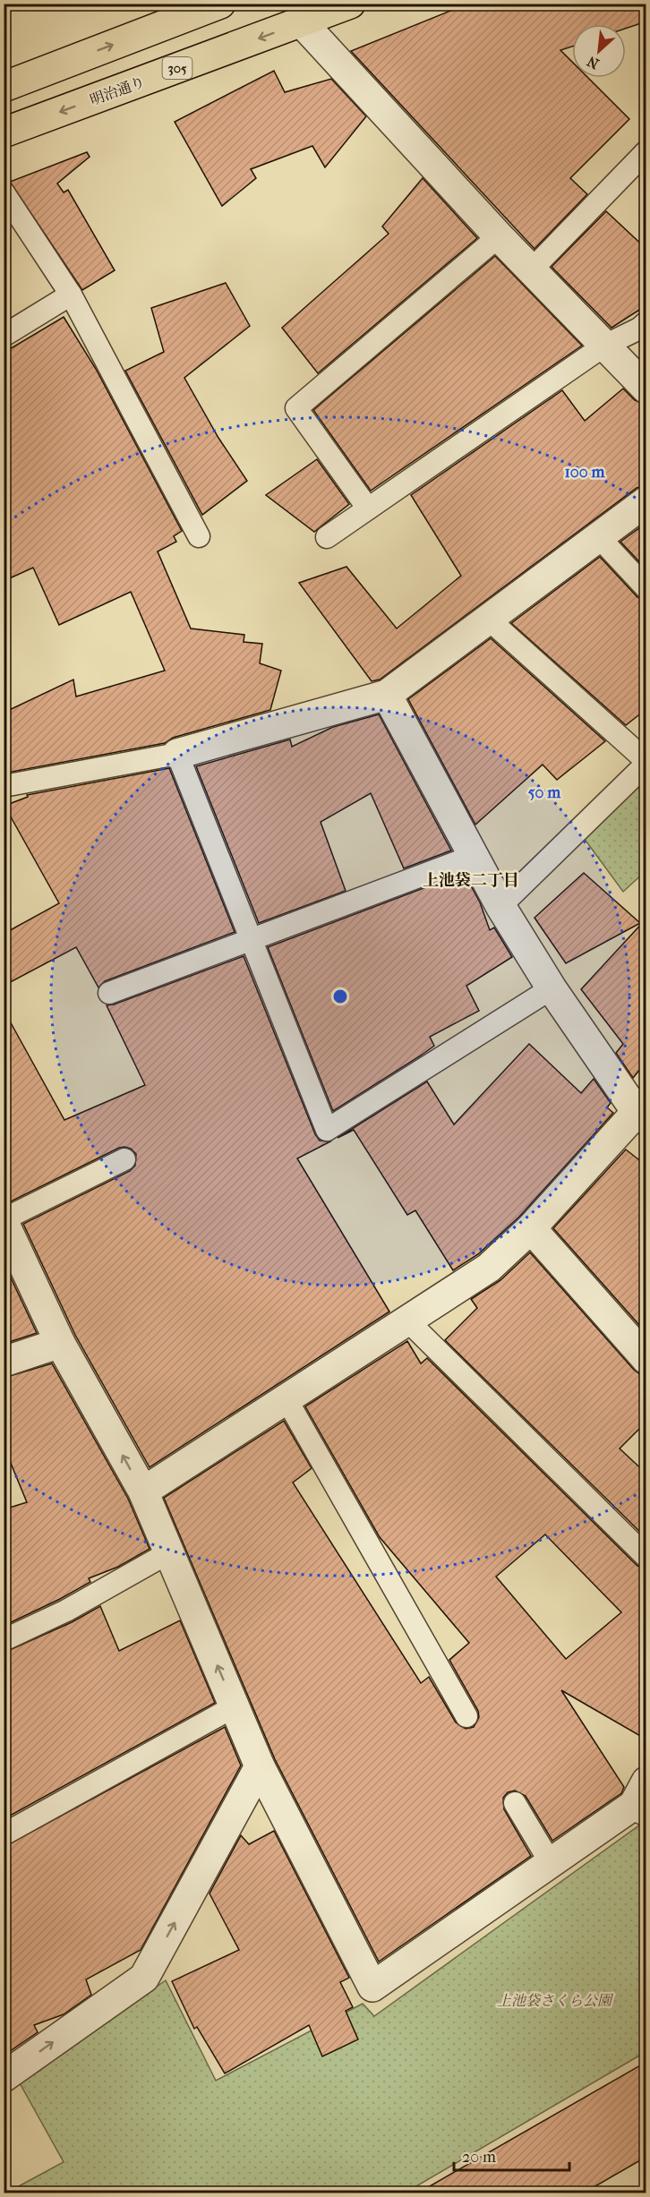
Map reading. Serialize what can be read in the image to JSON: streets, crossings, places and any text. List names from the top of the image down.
{
  "streets": {
    "main road": ["305", "明治通り"]
  },
  "districts": ["上池袋二丁目"],
  "parks": ["上池袋さくら公園"],
  "scale_bar": "20 m",
  "north": "bottom left",
  "rings": ["100 m", "50 m"]
}
